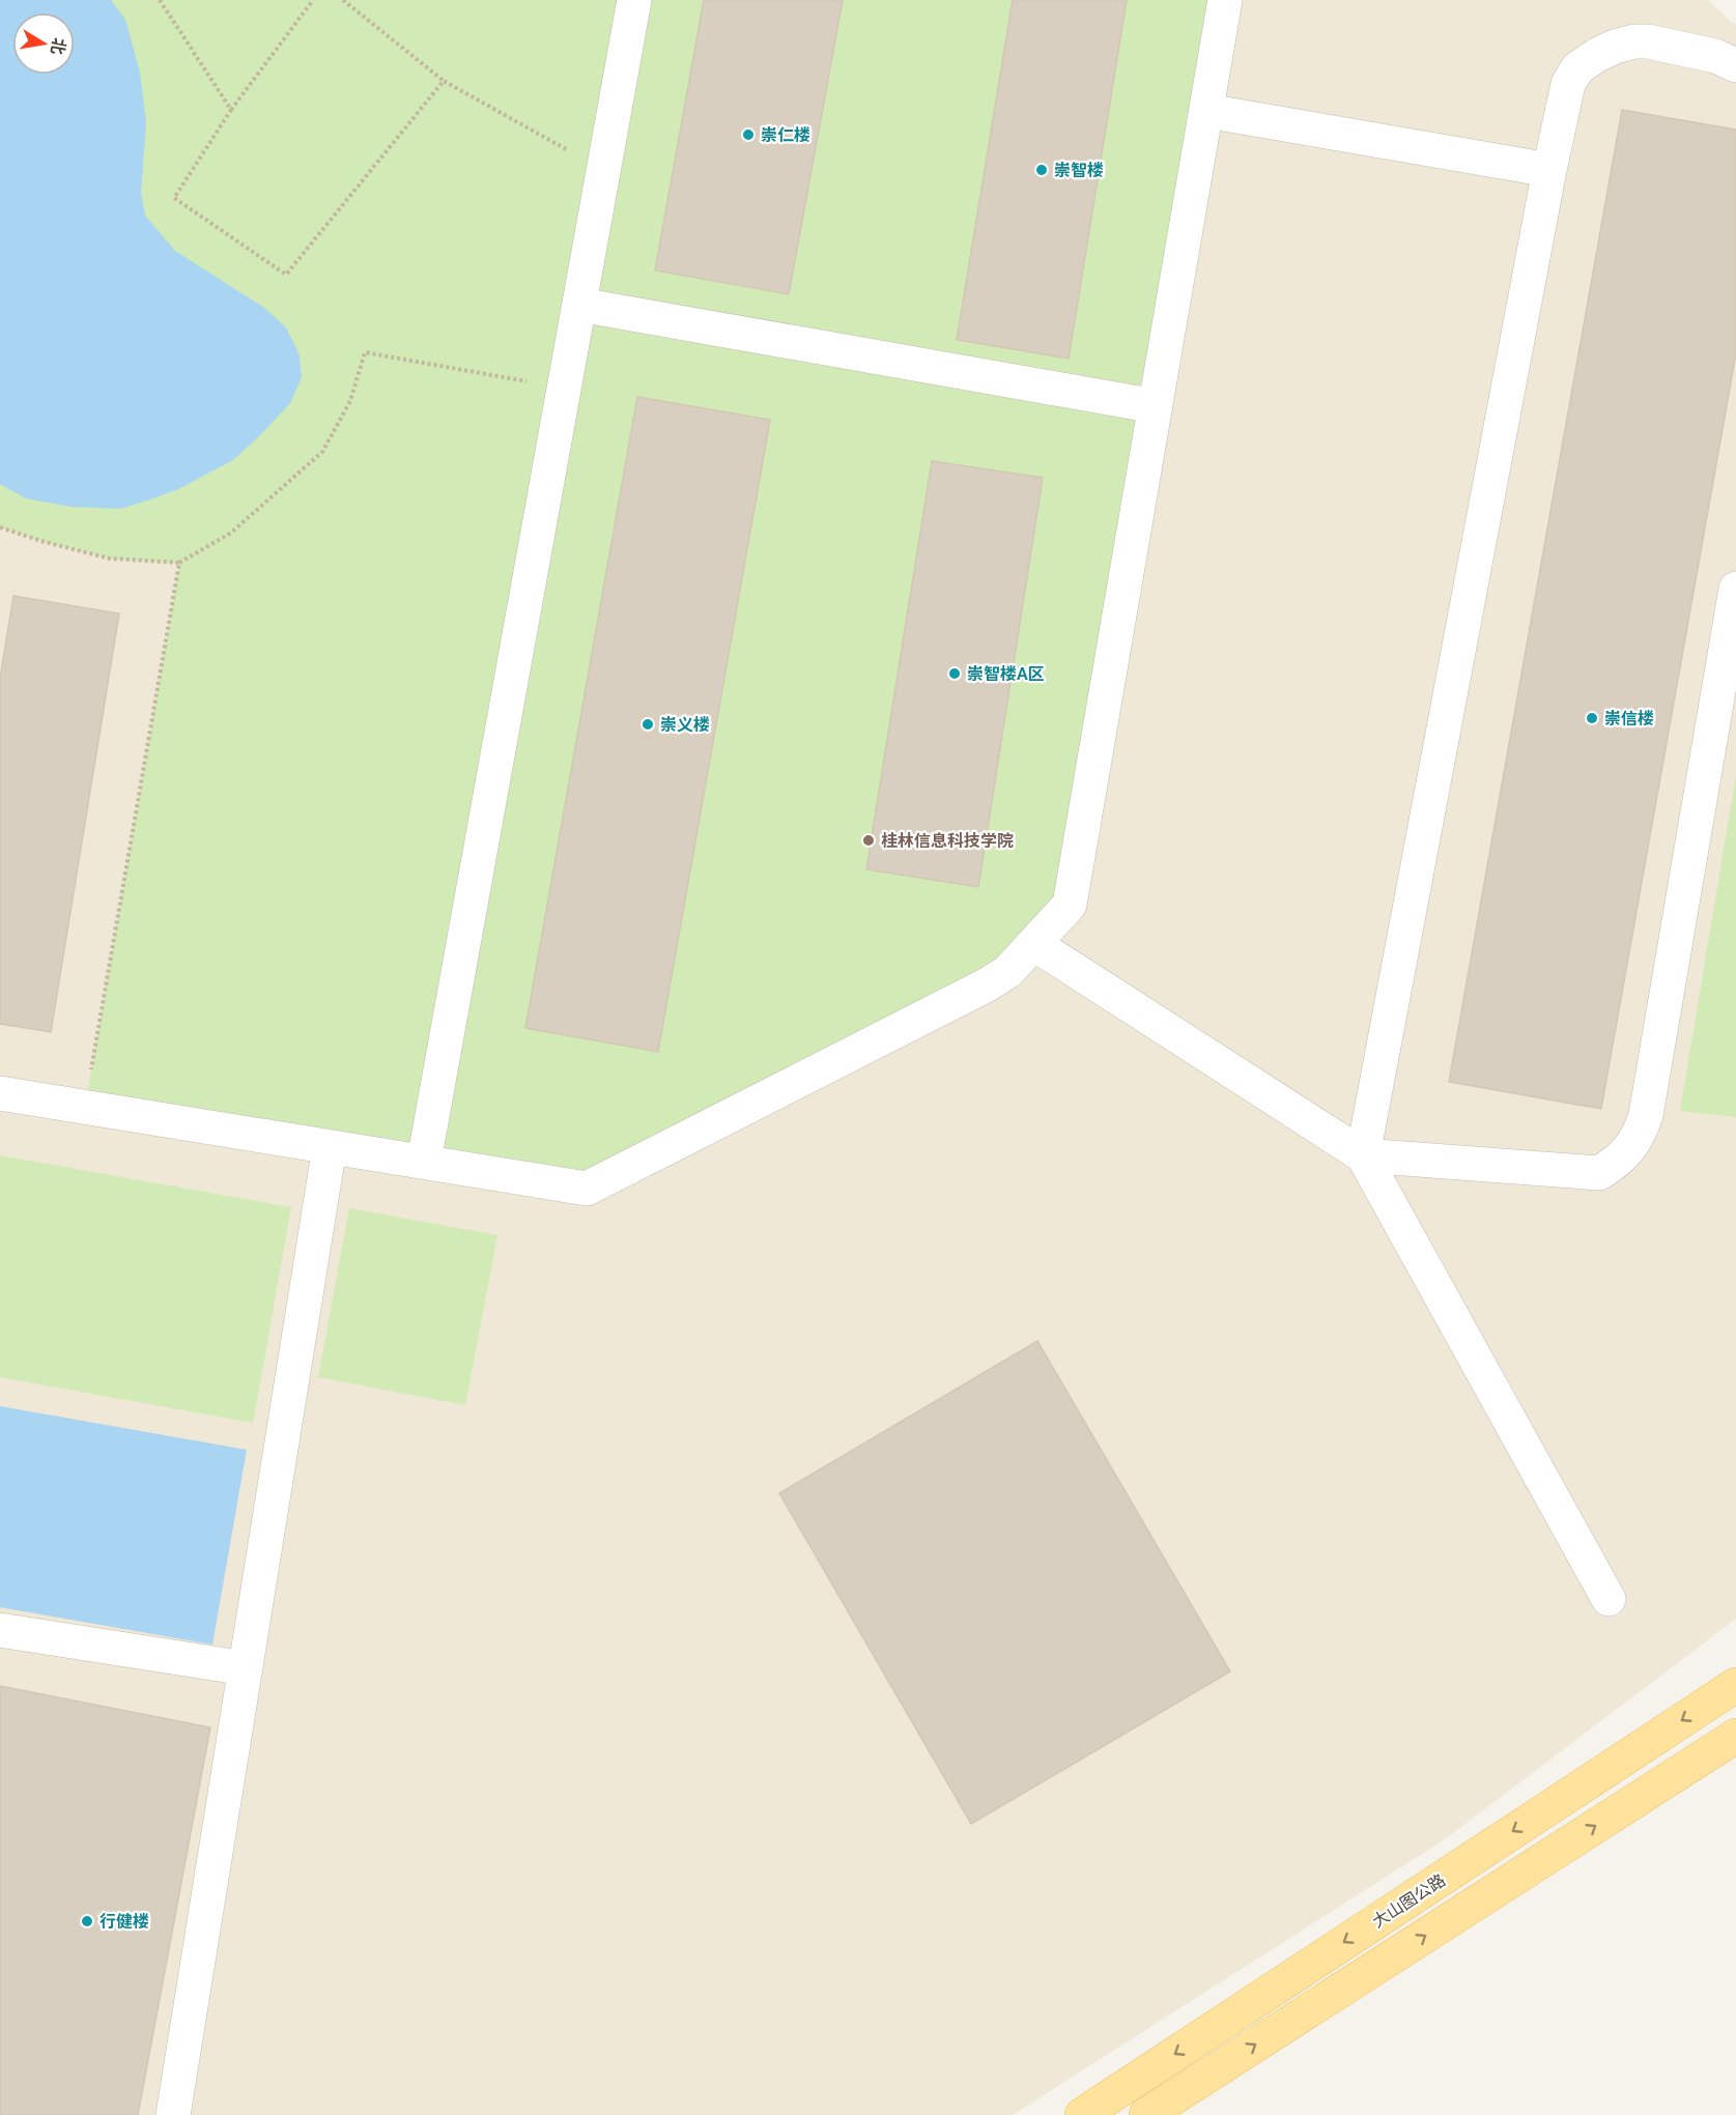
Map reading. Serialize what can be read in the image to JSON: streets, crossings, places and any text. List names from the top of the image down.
{
  "streets": {
    "main road": ["大山图公路"]
  },
  "places": [
    "崇仁楼",
    "崇智楼",
    "崇智楼A区",
    "崇信楼",
    "崇义楼",
    "桂林信息科技学院",
    "行健楼"
  ],
  "north": "right"
}
